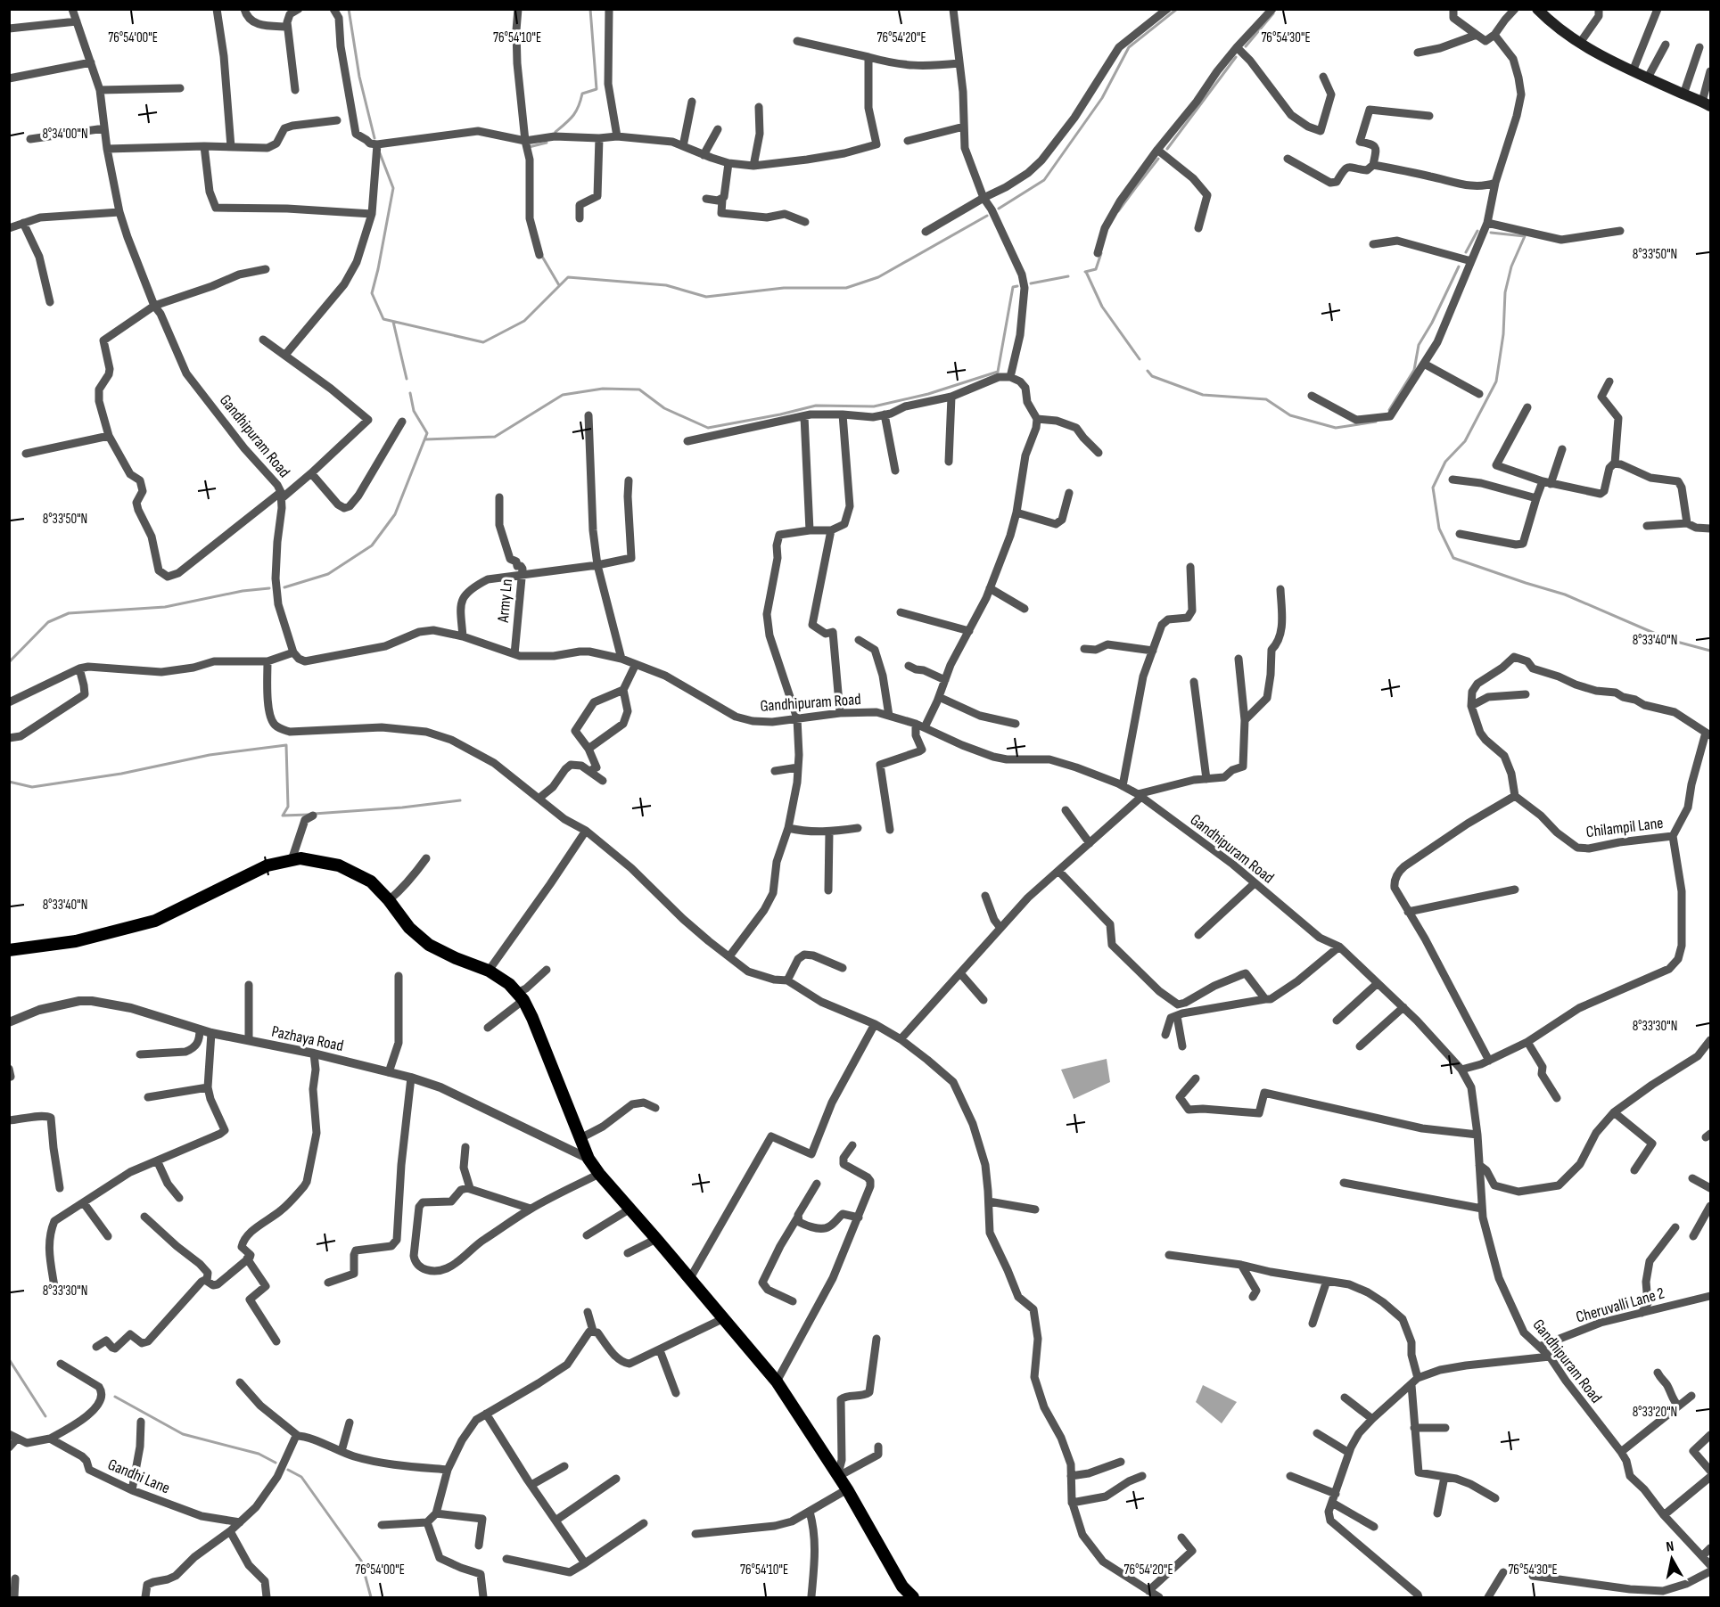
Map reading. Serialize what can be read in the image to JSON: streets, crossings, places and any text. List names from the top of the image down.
{
  "streets": {
    "street": [
      "Gandhipuram Road",
      "Army Ln",
      "Chilampil Lane",
      "Pazhaya Road",
      "Cheruvalli Lane 2",
      "Gandhi Lane"
    ]
  },
  "crossings": [
    ["Gandhipuram Road", "Army Ln"],
    ["Gandhipuram Road", "Chilampil Lane"],
    ["Gandhipuram Road", "Cheruvalli Lane 2"]
  ],
  "north": "top",
  "coordinates": [
    "76°54'00\"E",
    "76°54'10\"E",
    "76°54'20\"E",
    "76°54'30\"E",
    "8°34'00\"N",
    "8°33'50\"N",
    "8°33'40\"N",
    "8°33'30\"N",
    "8°33'20\"N"
  ]
}
